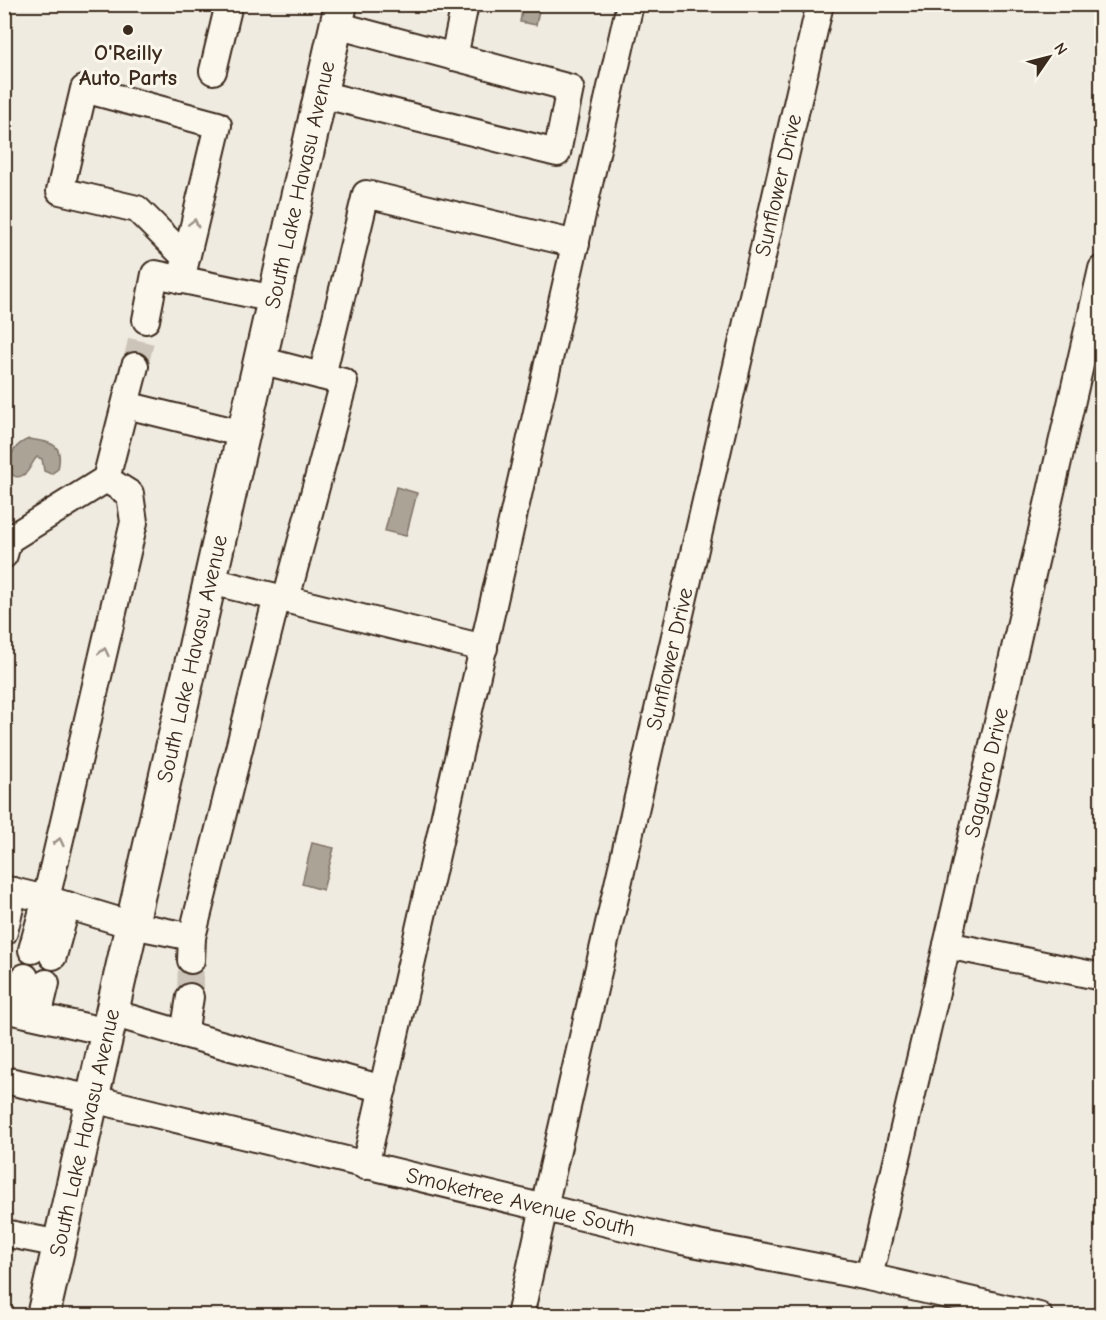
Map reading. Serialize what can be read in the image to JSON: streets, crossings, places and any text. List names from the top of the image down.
{
  "streets": {
    "main road": ["South Lake Havasu Avenue"],
    "street": ["Sunflower Drive", "Saguaro Drive", "Smoketree Avenue South"]
  },
  "crossings": [
    ["South Lake Havasu Avenue", "Smoketree Avenue South"],
    ["Sunflower Drive", "Smoketree Avenue South"],
    ["Saguaro Drive", "Smoketree Avenue South"]
  ],
  "places": ["O'Reilly Auto Parts"],
  "north": "top right"
}
